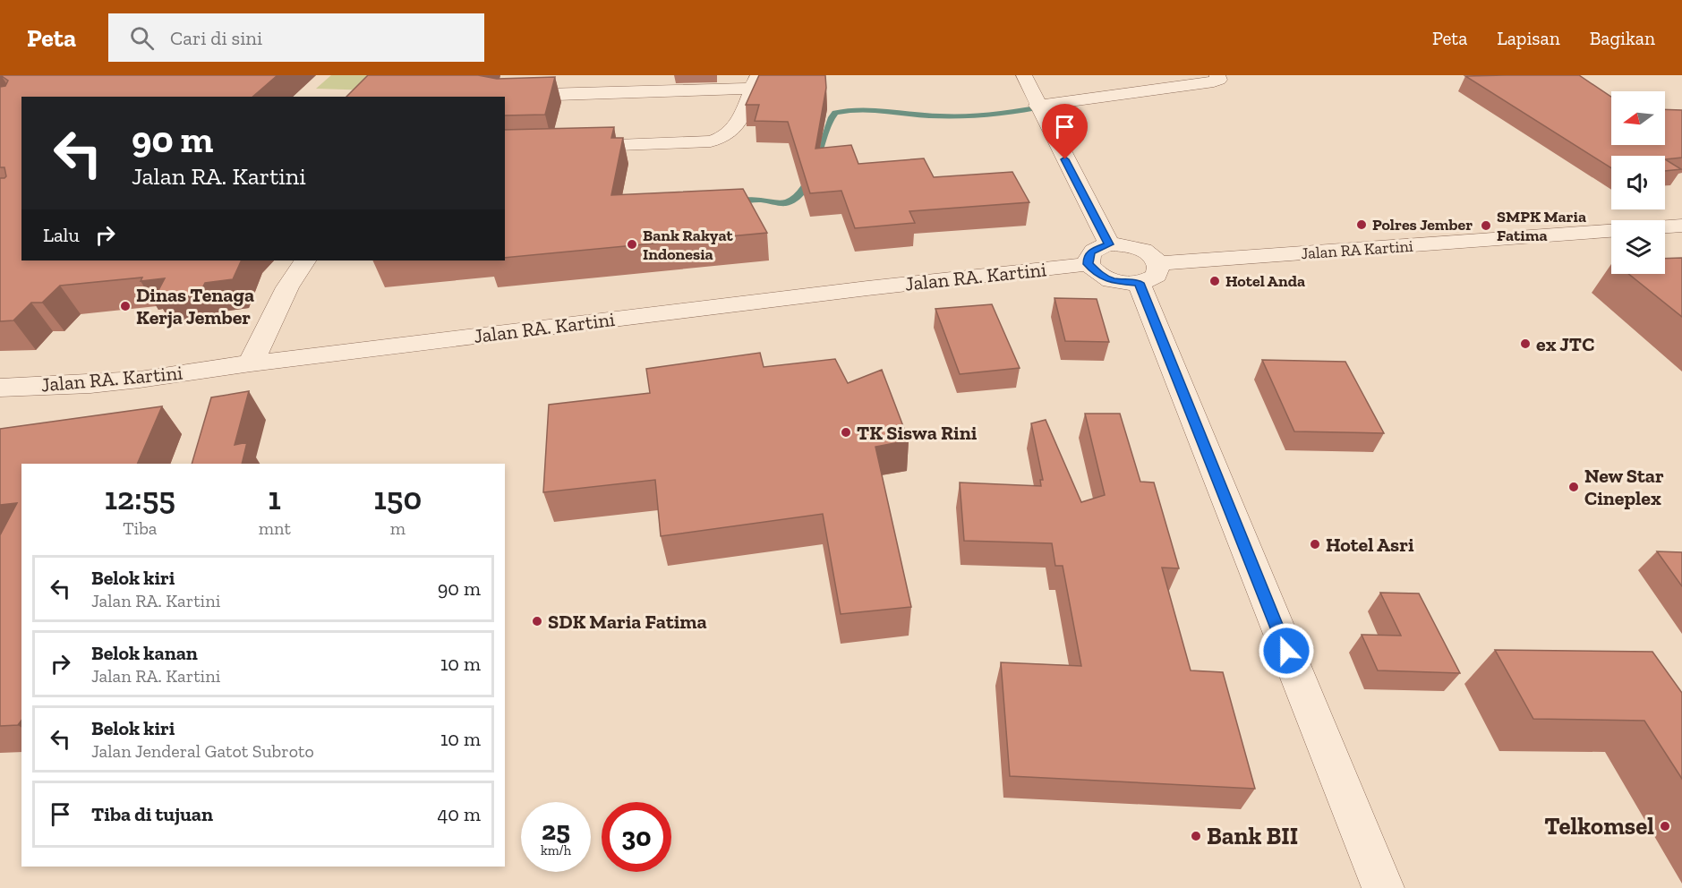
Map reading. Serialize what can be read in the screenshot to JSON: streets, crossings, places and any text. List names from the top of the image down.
{
  "streets": {
    "street": ["Jalan RA Kartini", "Jalan RA. Kartini"]
  },
  "places": [
    "Polres Jember",
    "SMPK Maria Fatima",
    "Bank Rakyat Indonesia",
    "Hotel Anda",
    "Dinas Tenaga Kerja Jember",
    "ex JTC",
    "TK Siswa Rini",
    "New Star Cineplex",
    "Hotel Asri",
    "SDK Maria Fatima",
    "Telkomsel",
    "Bank BII"
  ],
  "north": "left",
  "page": {
    "header": "Peta",
    "search": "Cari di sini",
    "nav": ["Peta", "Lapisan", "Bagikan"],
    "turn": ["90 m", "Jalan RA. Kartini"],
    "then": "Lalu",
    "eta": [
      "12:55",
      "Tiba",
      "1",
      "mnt",
      "150",
      "m"
    ],
    "list": [
      {
        "name": "Belok kiri",
        "note": "Jalan RA. Kartini",
        "value": "90 m"
      },
      {
        "name": "Belok kanan",
        "note": "Jalan RA. Kartini",
        "value": "10 m"
      },
      {
        "name": "Belok kiri",
        "note": "Jalan Jenderal Gatot Subroto",
        "value": "10 m"
      },
      {
        "name": "Tiba di tujuan",
        "value": "40 m"
      }
    ],
    "speed": "25 km/h",
    "limit": "30"
  }
}
